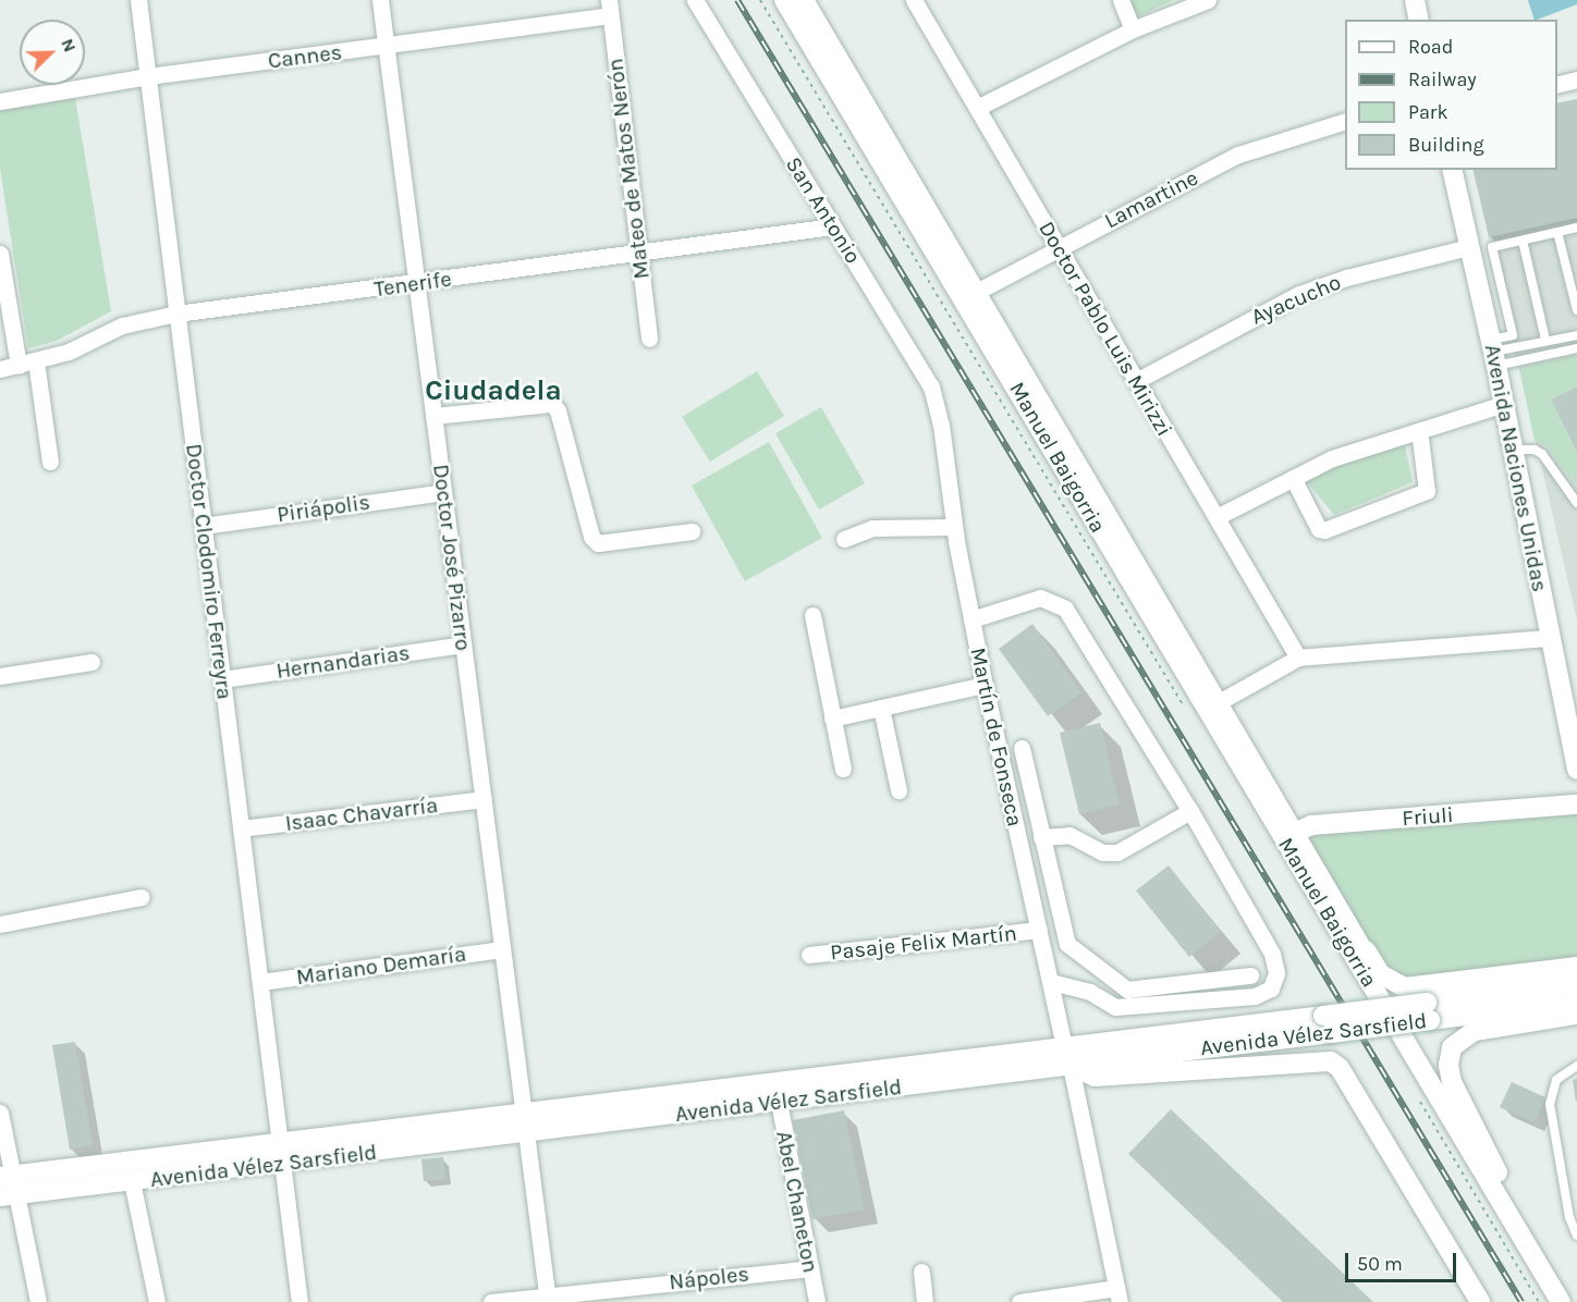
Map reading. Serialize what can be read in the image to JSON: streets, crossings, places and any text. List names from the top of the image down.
{
  "streets": {
    "main road": [
      "Manuel Baigorria",
      "Avenida Naciones Unidas",
      "Friuli",
      "Avenida Vélez Sarsfield"
    ],
    "street": [
      "Cannes",
      "Mateo de Matos Nerón",
      "Lamartine",
      "San Antonio",
      "Tenerife",
      "Ayacucho",
      "Doctor Pablo Luis Mirizzi",
      "Piriápolis",
      "Doctor José Pizarro",
      "Doctor Clodomiro Ferreyra",
      "Hernandarias",
      "Martín de Fonseca",
      "Isaac Chavarría",
      "Pasaje Felix Martín",
      "Mariano Demaría",
      "Abel Chaneton",
      "Nápoles"
    ]
  },
  "crossings": [
    ["Cannes", "Mateo de Matos Nerón"],
    ["Cannes", "Doctor José Pizarro"],
    ["Cannes", "Doctor Clodomiro Ferreyra"],
    ["Mateo de Matos Nerón", "Tenerife"],
    ["Lamartine", "Doctor Pablo Luis Mirizzi"],
    ["Lamartine", "Manuel Baigorria"],
    ["San Antonio", "Tenerife"],
    ["San Antonio", "Martín de Fonseca"],
    ["Tenerife", "Doctor José Pizarro"],
    ["Tenerife", "Doctor Clodomiro Ferreyra"],
    ["Ayacucho", "Doctor Pablo Luis Mirizzi"],
    ["Ayacucho", "Avenida Naciones Unidas"],
    ["Manuel Baigorria", "Friuli"],
    ["Piriápolis", "Doctor José Pizarro"],
    ["Piriápolis", "Doctor Clodomiro Ferreyra"],
    ["Doctor José Pizarro", "Hernandarias"],
    ["Doctor José Pizarro", "Isaac Chavarría"],
    ["Doctor José Pizarro", "Mariano Demaría"],
    ["Doctor José Pizarro", "Avenida Vélez Sarsfield"],
    ["Doctor José Pizarro", "Nápoles"],
    ["Doctor Clodomiro Ferreyra", "Hernandarias"],
    ["Doctor Clodomiro Ferreyra", "Isaac Chavarría"],
    ["Doctor Clodomiro Ferreyra", "Mariano Demaría"],
    ["Doctor Clodomiro Ferreyra", "Avenida Vélez Sarsfield"],
    ["Martín de Fonseca", "Pasaje Felix Martín"],
    ["Martín de Fonseca", "Avenida Vélez Sarsfield"],
    ["Avenida Vélez Sarsfield", "Abel Chaneton"],
    ["Abel Chaneton", "Nápoles"]
  ],
  "districts": ["Ciudadela"],
  "legend": [
    "Road",
    "Railway",
    "Park",
    "Building"
  ],
  "scale_bar": "50 m",
  "north": "top right"
}
